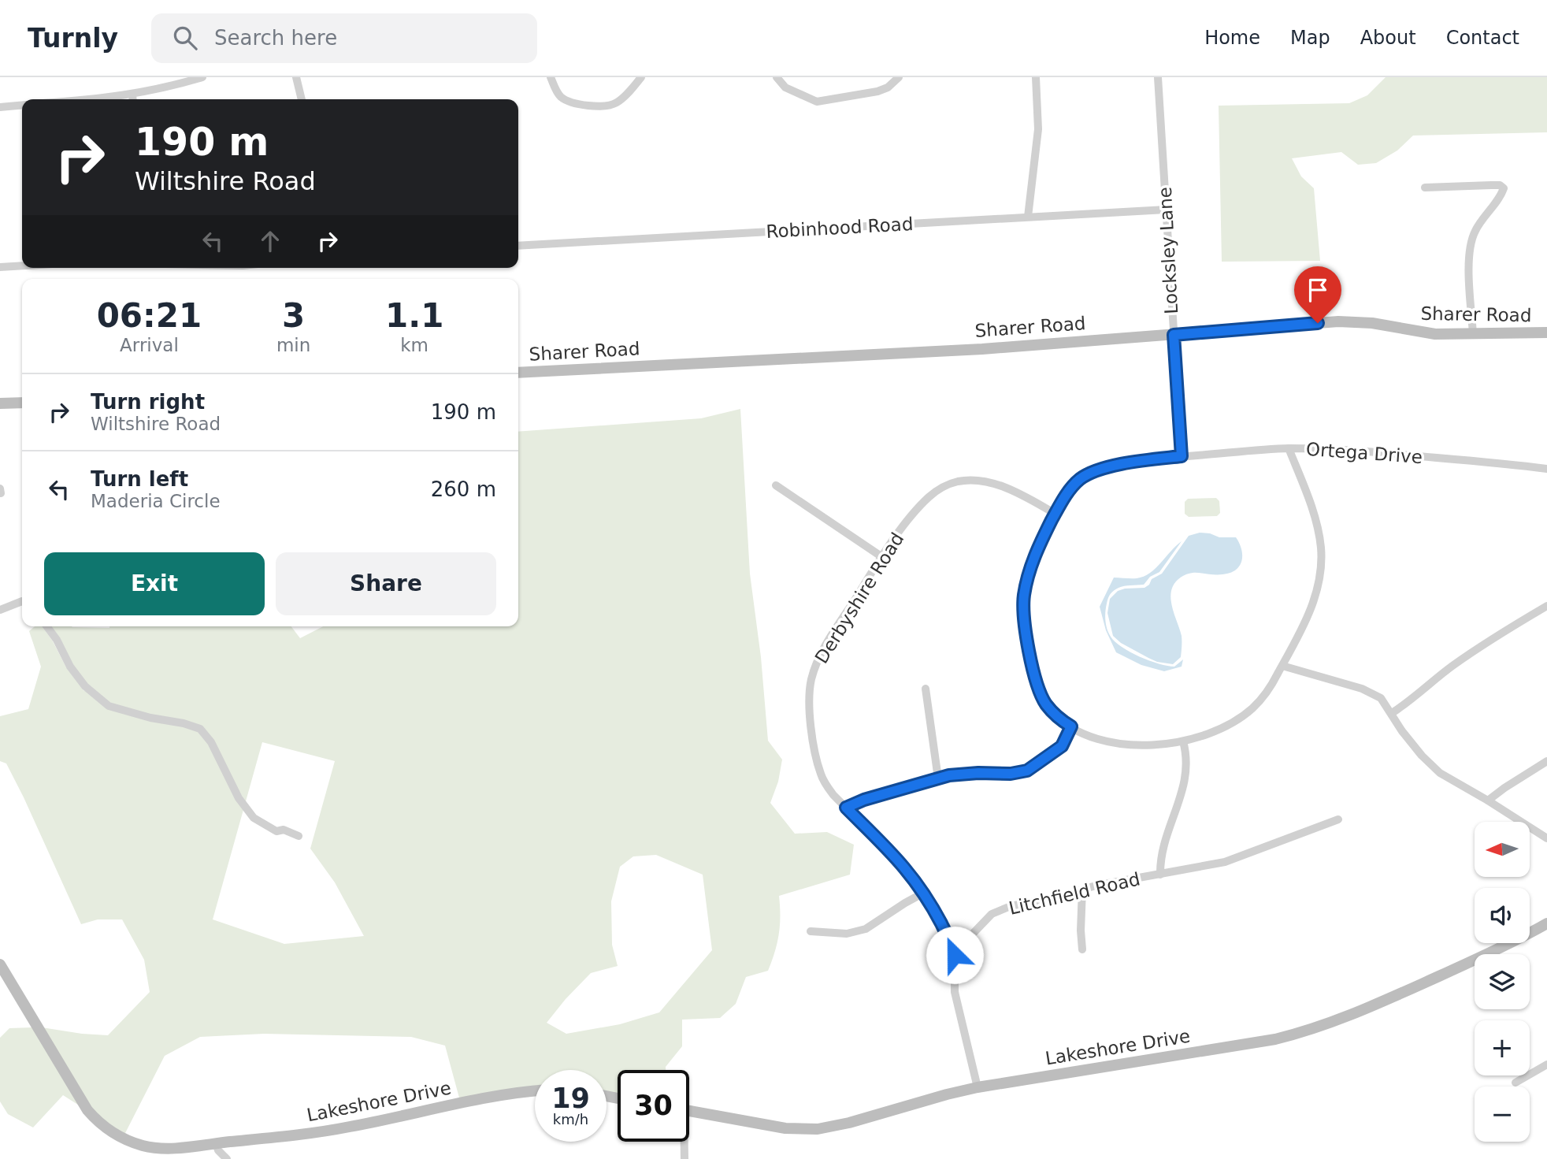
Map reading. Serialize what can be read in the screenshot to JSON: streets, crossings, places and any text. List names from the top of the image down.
{
  "streets": {
    "street": [
      "Robinhood Road",
      "Locksley Lane",
      "Sharer Road",
      "Ortega Drive",
      "Derbyshire Road",
      "Litchfield Road",
      "Lakeshore Drive"
    ]
  },
  "crossings": [
    ["Robinhood Road", "Locksley Lane"],
    ["Locksley Lane", "Sharer Road"],
    ["Locksley Lane", "Ortega Drive"],
    ["Ortega Drive", "Derbyshire Road"],
    ["Derbyshire Road", "Litchfield Road"]
  ],
  "north": "left",
  "page": {
    "header": "Turnly",
    "search": "Search here",
    "nav": [
      "Home",
      "Map",
      "About",
      "Contact"
    ],
    "turn": ["190 m", "Wiltshire Road"],
    "eta": [
      "06:21",
      "Arrival",
      "3",
      "min",
      "1.1",
      "km"
    ],
    "list": [
      {
        "name": "Turn right",
        "note": "Wiltshire Road",
        "value": "190 m"
      },
      {
        "name": "Turn left",
        "note": "Maderia Circle",
        "value": "260 m"
      }
    ],
    "buttons": ["Exit", "Share"],
    "map_buttons": ["+", "−"],
    "speed": "19 km/h",
    "limit": "30"
  }
}
